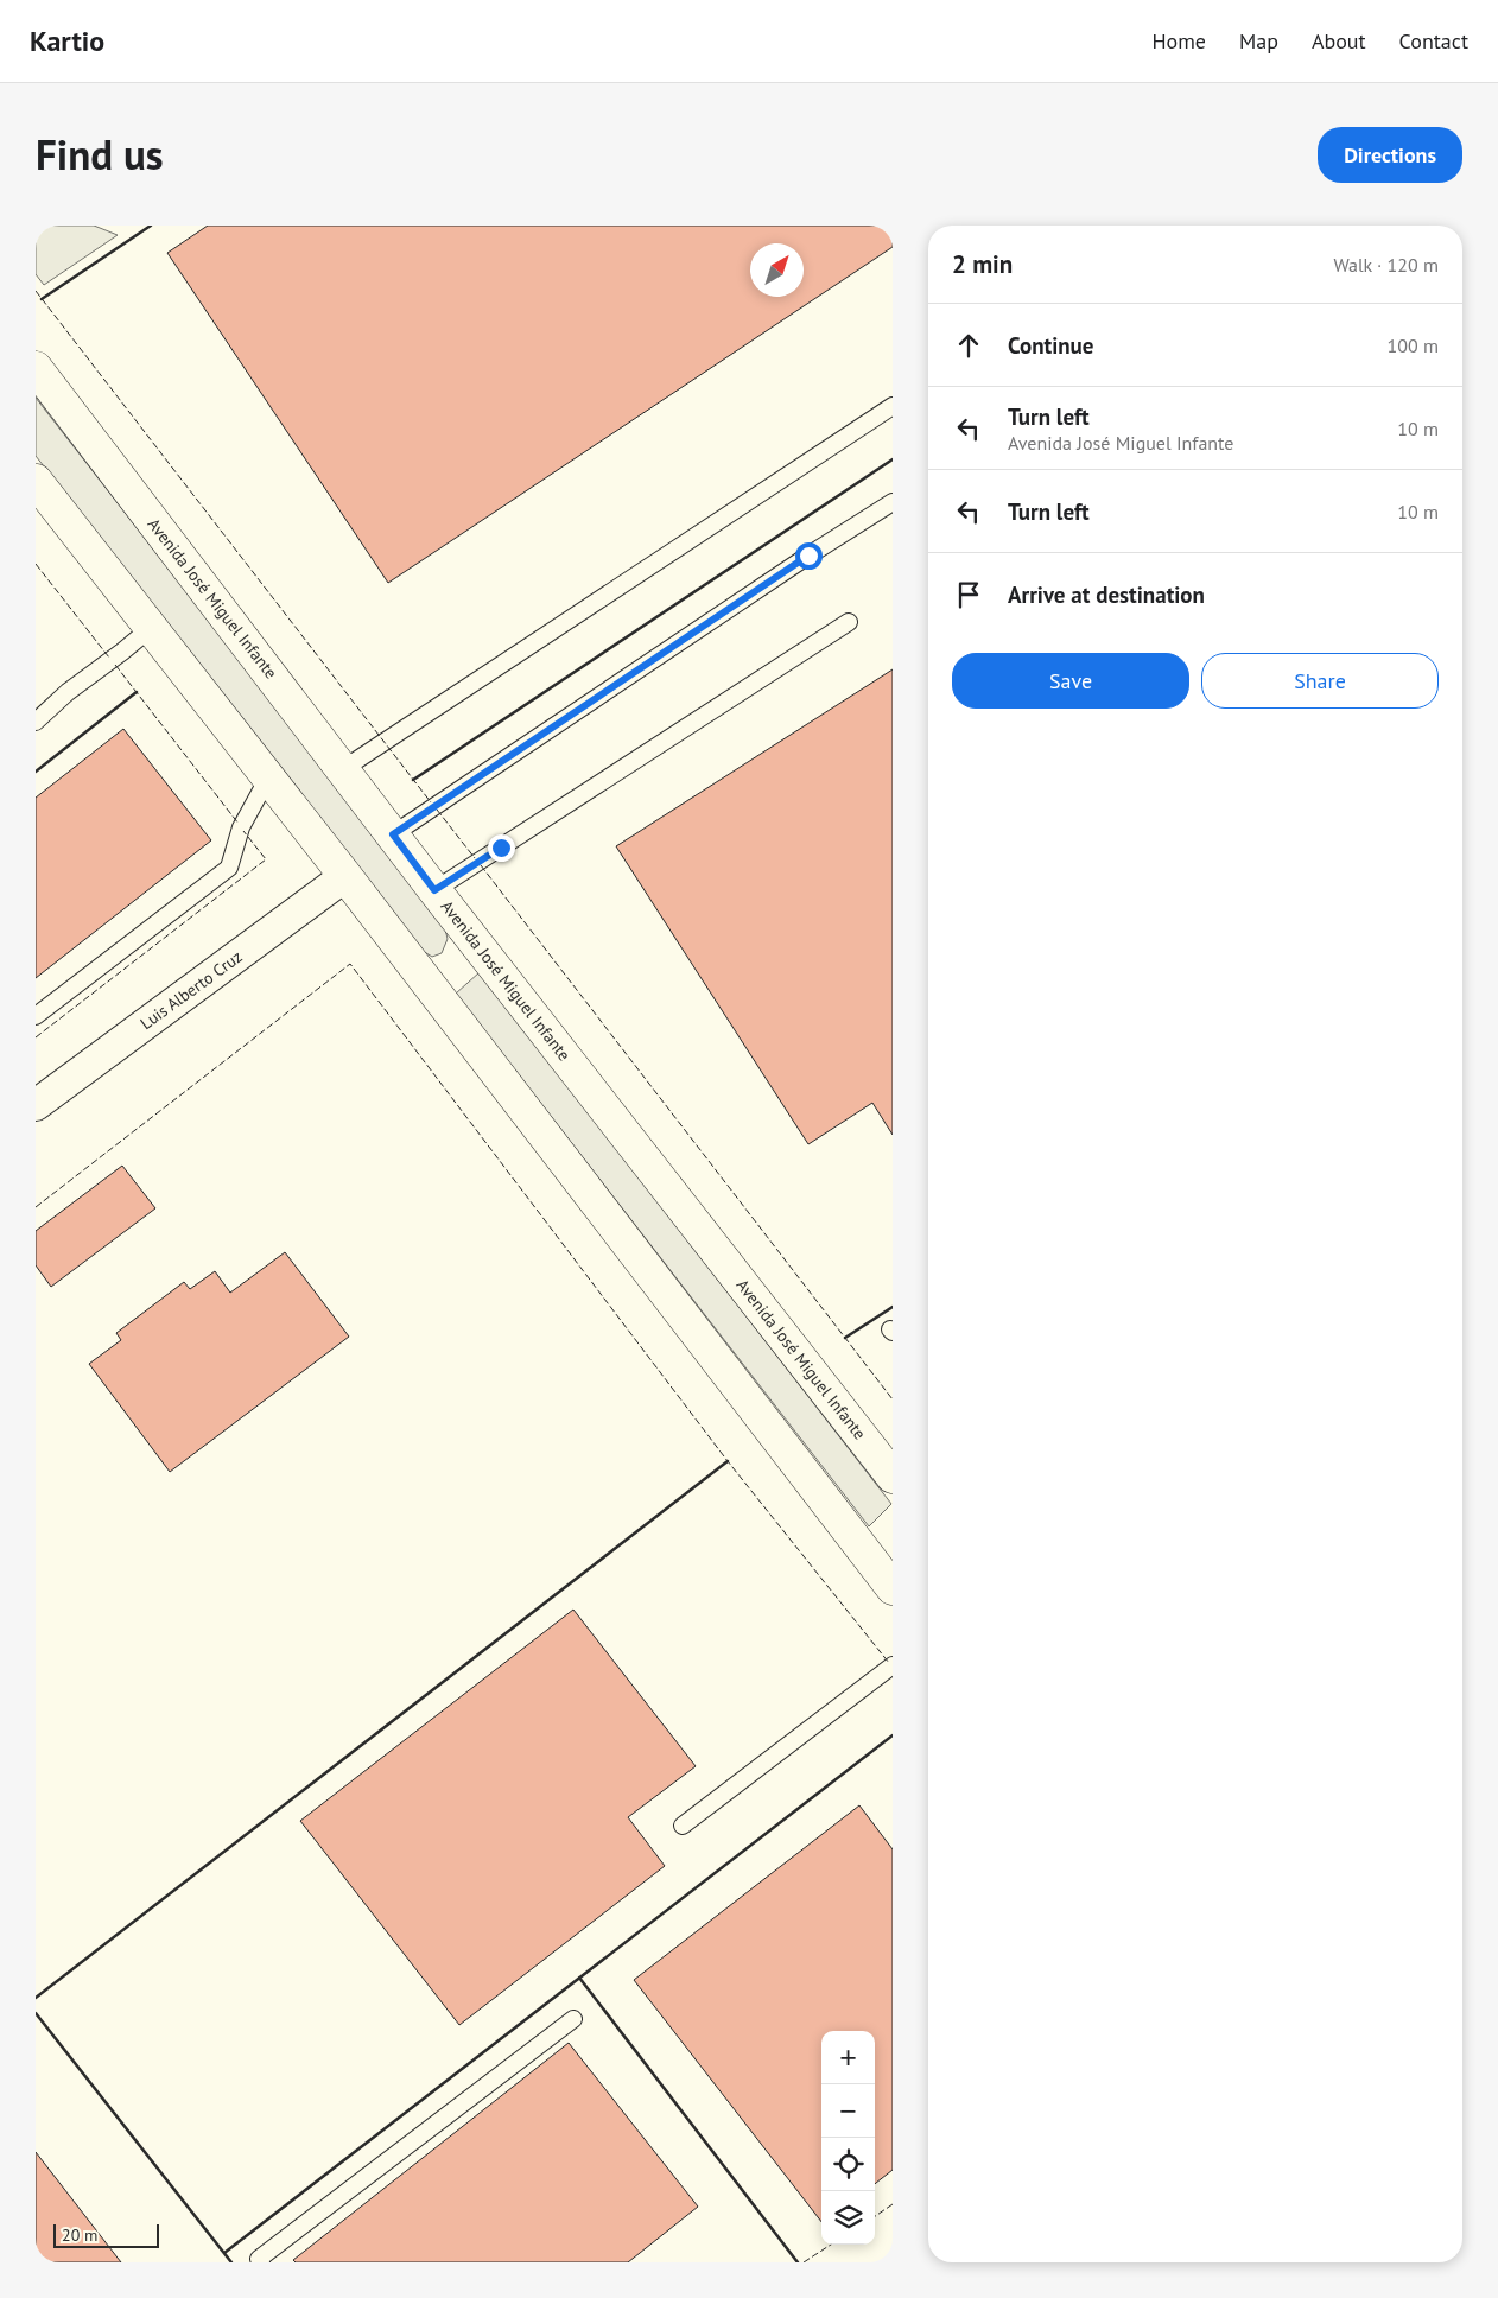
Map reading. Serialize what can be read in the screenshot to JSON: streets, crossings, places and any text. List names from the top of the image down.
{
  "streets": {
    "street": ["Avenida José Miguel Infante", "Luis Alberto Cruz"]
  },
  "scale_bar": "20 m",
  "north": "top right",
  "page": {
    "header": "Kartio",
    "nav": [
      "Home",
      "Map",
      "About",
      "Contact"
    ],
    "title": "Find us",
    "buttons": [
      "Directions",
      ["Save", "Share"]
    ],
    "heading": ["2 min", "Walk · 120 m"],
    "list": [
      ["Continue", "100 m"],
      ["Turn left", "Avenida José Miguel Infante", "10 m"],
      ["Turn left", "10 m"],
      "Arrive at destination"
    ],
    "map_buttons": ["+", "−"],
    "scale": "20 m"
  }
}
